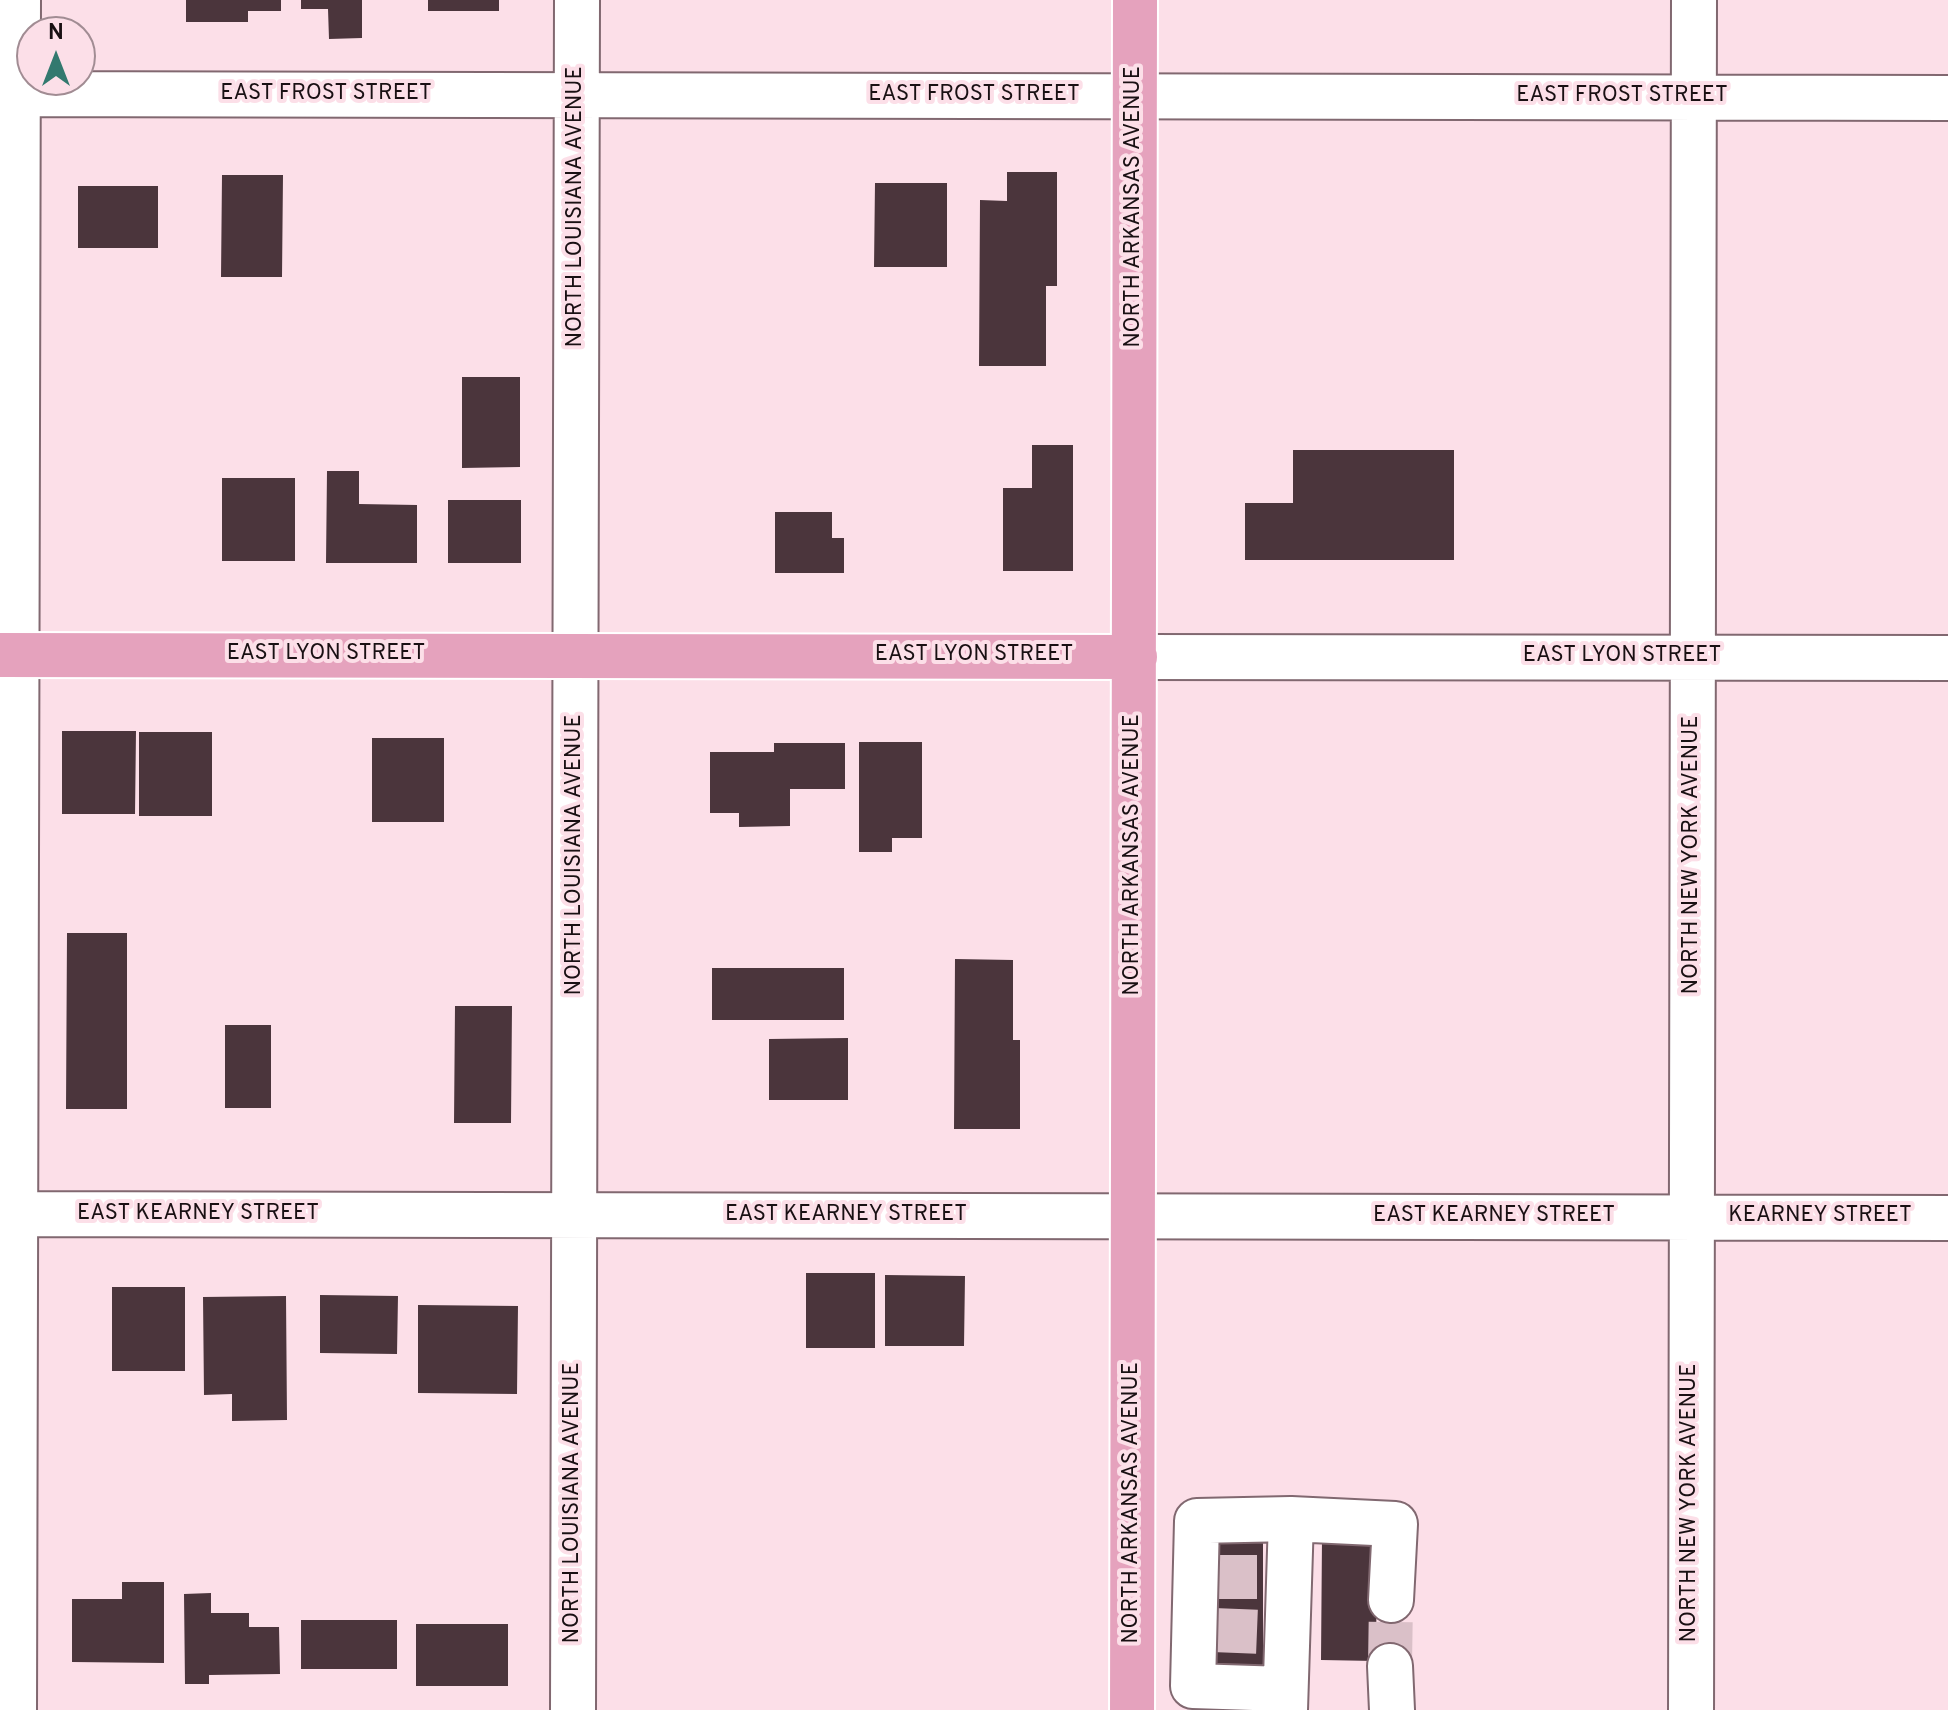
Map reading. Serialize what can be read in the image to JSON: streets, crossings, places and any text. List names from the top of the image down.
{
  "streets": {
    "main road": ["NORTH ARKANSAS AVENUE", "EAST LYON STREET"],
    "street": [
      "EAST FROST STREET",
      "NORTH LOUISIANA AVENUE",
      "NORTH NEW YORK AVENUE",
      "EAST KEARNEY STREET",
      "KEARNEY STREET"
    ]
  },
  "crossings": [
    ["EAST FROST STREET", "NORTH LOUISIANA AVENUE"],
    ["EAST FROST STREET", "NORTH ARKANSAS AVENUE"],
    ["EAST FROST STREET", "NORTH NEW YORK AVENUE"],
    ["NORTH LOUISIANA AVENUE", "EAST LYON STREET"],
    ["NORTH LOUISIANA AVENUE", "EAST KEARNEY STREET"],
    ["NORTH ARKANSAS AVENUE", "EAST LYON STREET"],
    ["NORTH ARKANSAS AVENUE", "EAST KEARNEY STREET"],
    ["EAST LYON STREET", "NORTH NEW YORK AVENUE"],
    ["NORTH NEW YORK AVENUE", "EAST KEARNEY STREET"],
    ["NORTH NEW YORK AVENUE", "KEARNEY STREET"],
    ["EAST KEARNEY STREET", "KEARNEY STREET"]
  ],
  "north": "top"
}
